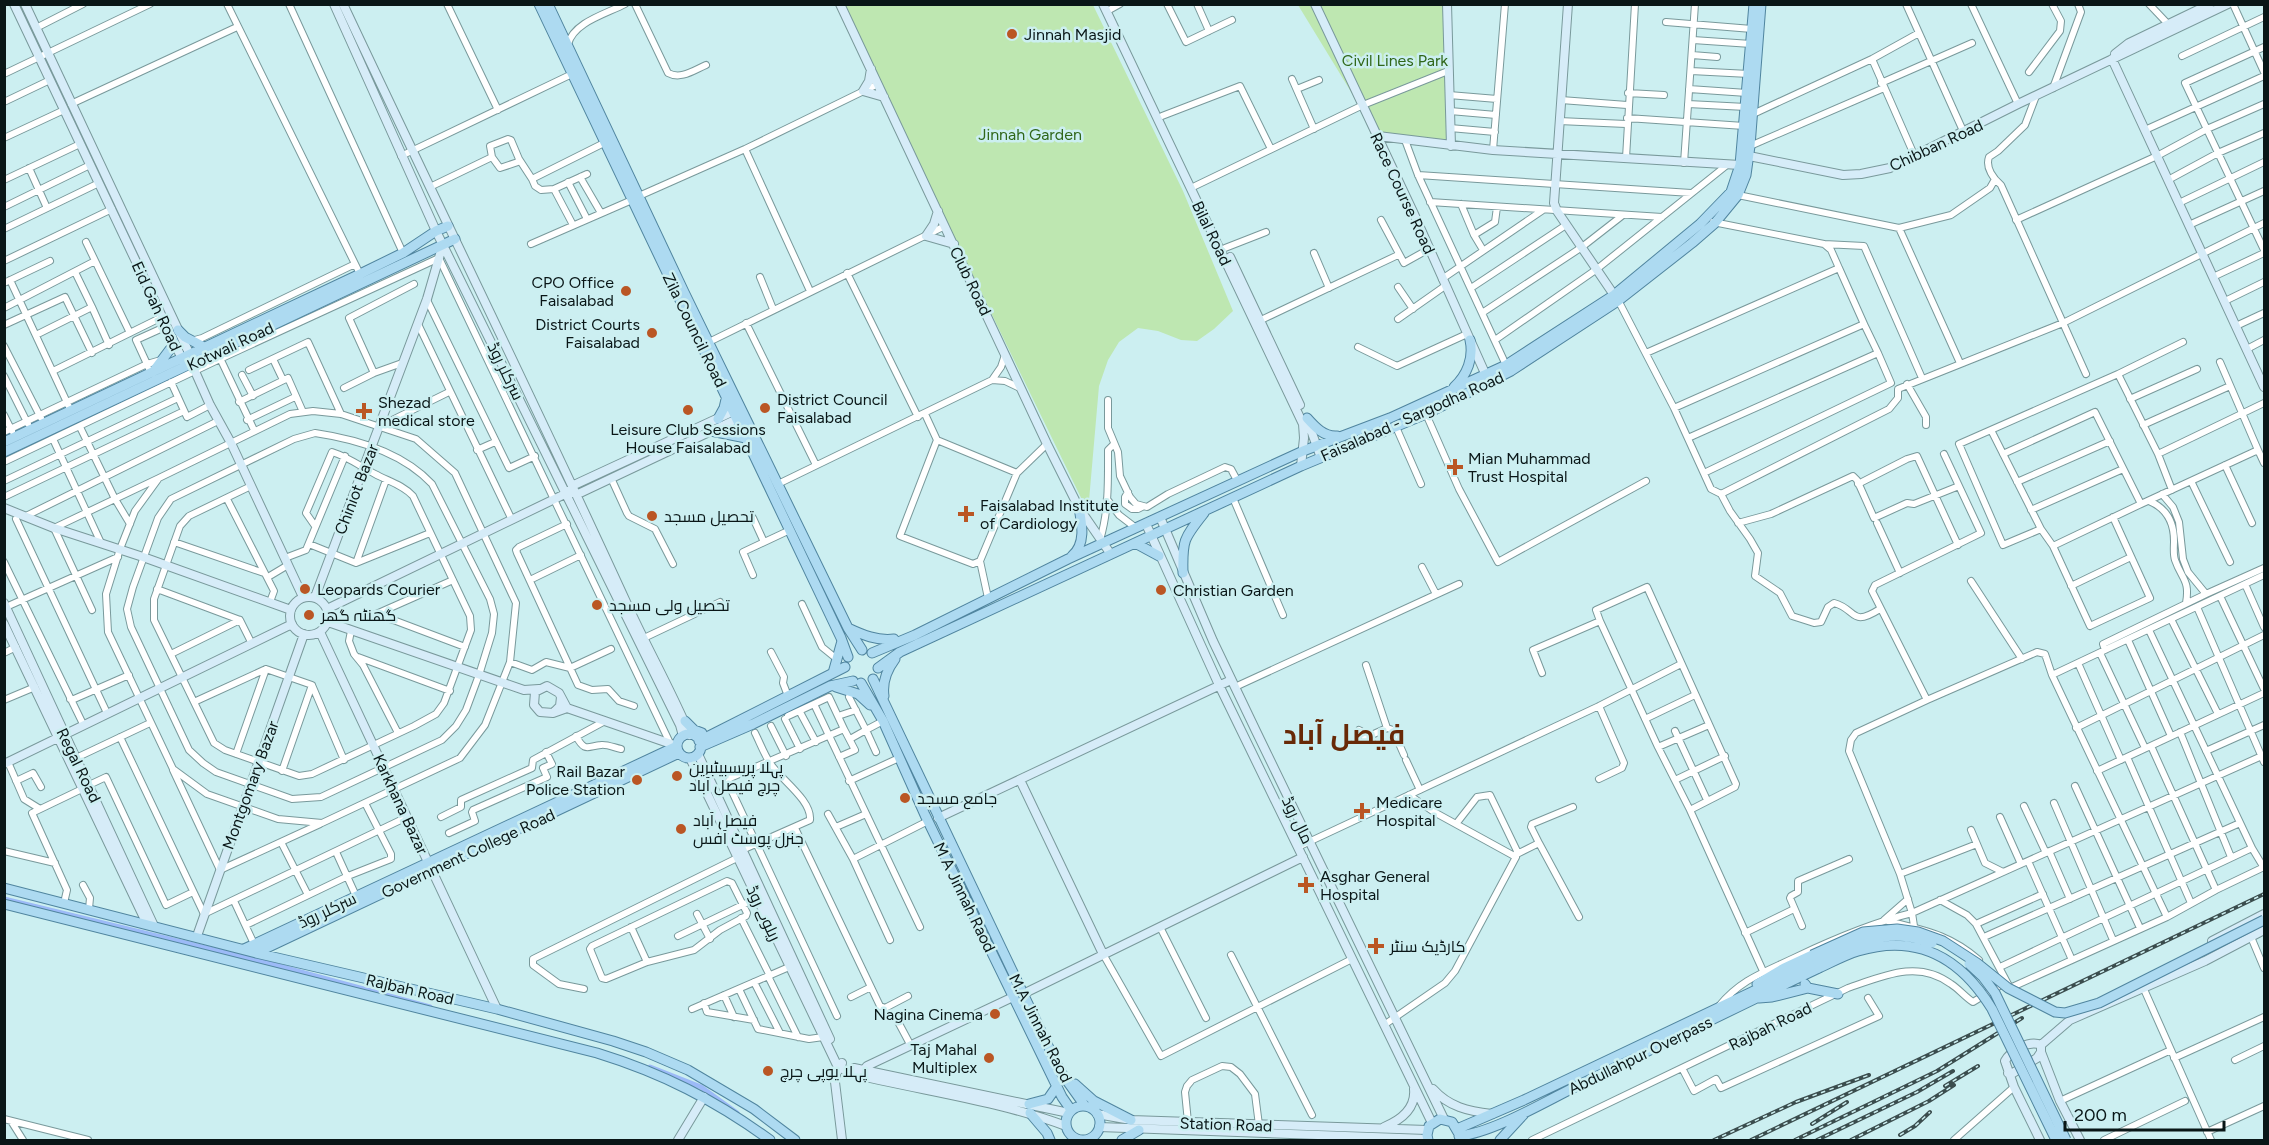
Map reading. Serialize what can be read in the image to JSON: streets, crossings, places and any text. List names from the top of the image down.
{
  "streets": {
    "main road": [
      "Chibban Road",
      "Race Course Road",
      "Bilal Road",
      "Club Road",
      "Eid Gah Road",
      "Zila Council Road",
      "Kotwali Road",
      "سرکلر روڈ",
      "Faisalabad - Sargodha Road",
      "Chiniot Bazar",
      "Regal Road",
      "Montgomary Bazar",
      "Karkhana Bazar",
      "مال روڈ",
      "Government College Road",
      "M A Jinnah Raod",
      "ریلوے روڈ",
      "Rajbah Road",
      "M.A Jinnah Raod",
      "Abdullahpur Overpass",
      "Station Road"
    ]
  },
  "crossings": [
    ["Chibban Road", "Faisalabad - Sargodha Road"],
    ["Race Course Road", "Faisalabad - Sargodha Road"],
    ["Bilal Road", "Faisalabad - Sargodha Road"],
    ["Club Road", "Faisalabad - Sargodha Road"],
    ["Eid Gah Road", "Kotwali Road"],
    ["Zila Council Road", "Faisalabad - Sargodha Road"],
    ["Zila Council Road", "M A Jinnah Raod"],
    ["Kotwali Road", "سرکلر روڈ"],
    ["Kotwali Road", "Chiniot Bazar"],
    ["سرکلر روڈ", "Chiniot Bazar"],
    ["سرکلر روڈ", "Karkhana Bazar"],
    ["سرکلر روڈ", "Government College Road"],
    ["سرکلر روڈ", "Rajbah Road"],
    ["Faisalabad - Sargodha Road", "مال روڈ"],
    ["Faisalabad - Sargodha Road", "M A Jinnah Raod"],
    ["Chiniot Bazar", "Montgomary Bazar"],
    ["Chiniot Bazar", "Karkhana Bazar"],
    ["Regal Road", "Rajbah Road"],
    ["Montgomary Bazar", "Karkhana Bazar"],
    ["Montgomary Bazar", "Rajbah Road"],
    ["Karkhana Bazar", "Government College Road"],
    ["Karkhana Bazar", "Rajbah Road"],
    ["مال روڈ", "Station Road"],
    ["Government College Road", "Rajbah Road"],
    ["M A Jinnah Raod", "M.A Jinnah Raod"],
    ["M A Jinnah Raod", "Station Road"],
    ["M.A Jinnah Raod", "Station Road"]
  ],
  "districts": ["فیصل آباد"],
  "parks": ["Civil Lines Park", "Jinnah Garden"],
  "places": {
    "other": [
      "Jinnah Masjid",
      "CPO Office Faisalabad",
      "District Courts Faisalabad",
      "District Council Faisalabad",
      "Leisure Club Sessions House Faisalabad",
      "تحصیل مسجد",
      "Leopards Courier",
      "Christian Garden",
      "تحصیل ولی مسجد",
      "گھنٹہ گھر",
      "پہلا پریسبیٹیرین چرچ فیصل آباد",
      "Rail Bazar Police Station",
      "جامع مسجد",
      "فیصل آباد جنرل پوسٹ آفس",
      "Nagina Cinema",
      "Taj Mahal Multiplex",
      "پہلا یوپی چرچ"
    ],
    "health": [
      "Shezad medical store",
      "Mian Muhammad Trust Hospital",
      "Faisalabad Institute of Cardiology",
      "Medicare Hospital",
      "Asghar General Hospital",
      "کارڈیک سنٹر"
    ]
  },
  "scale_bar": "200 m"
}
